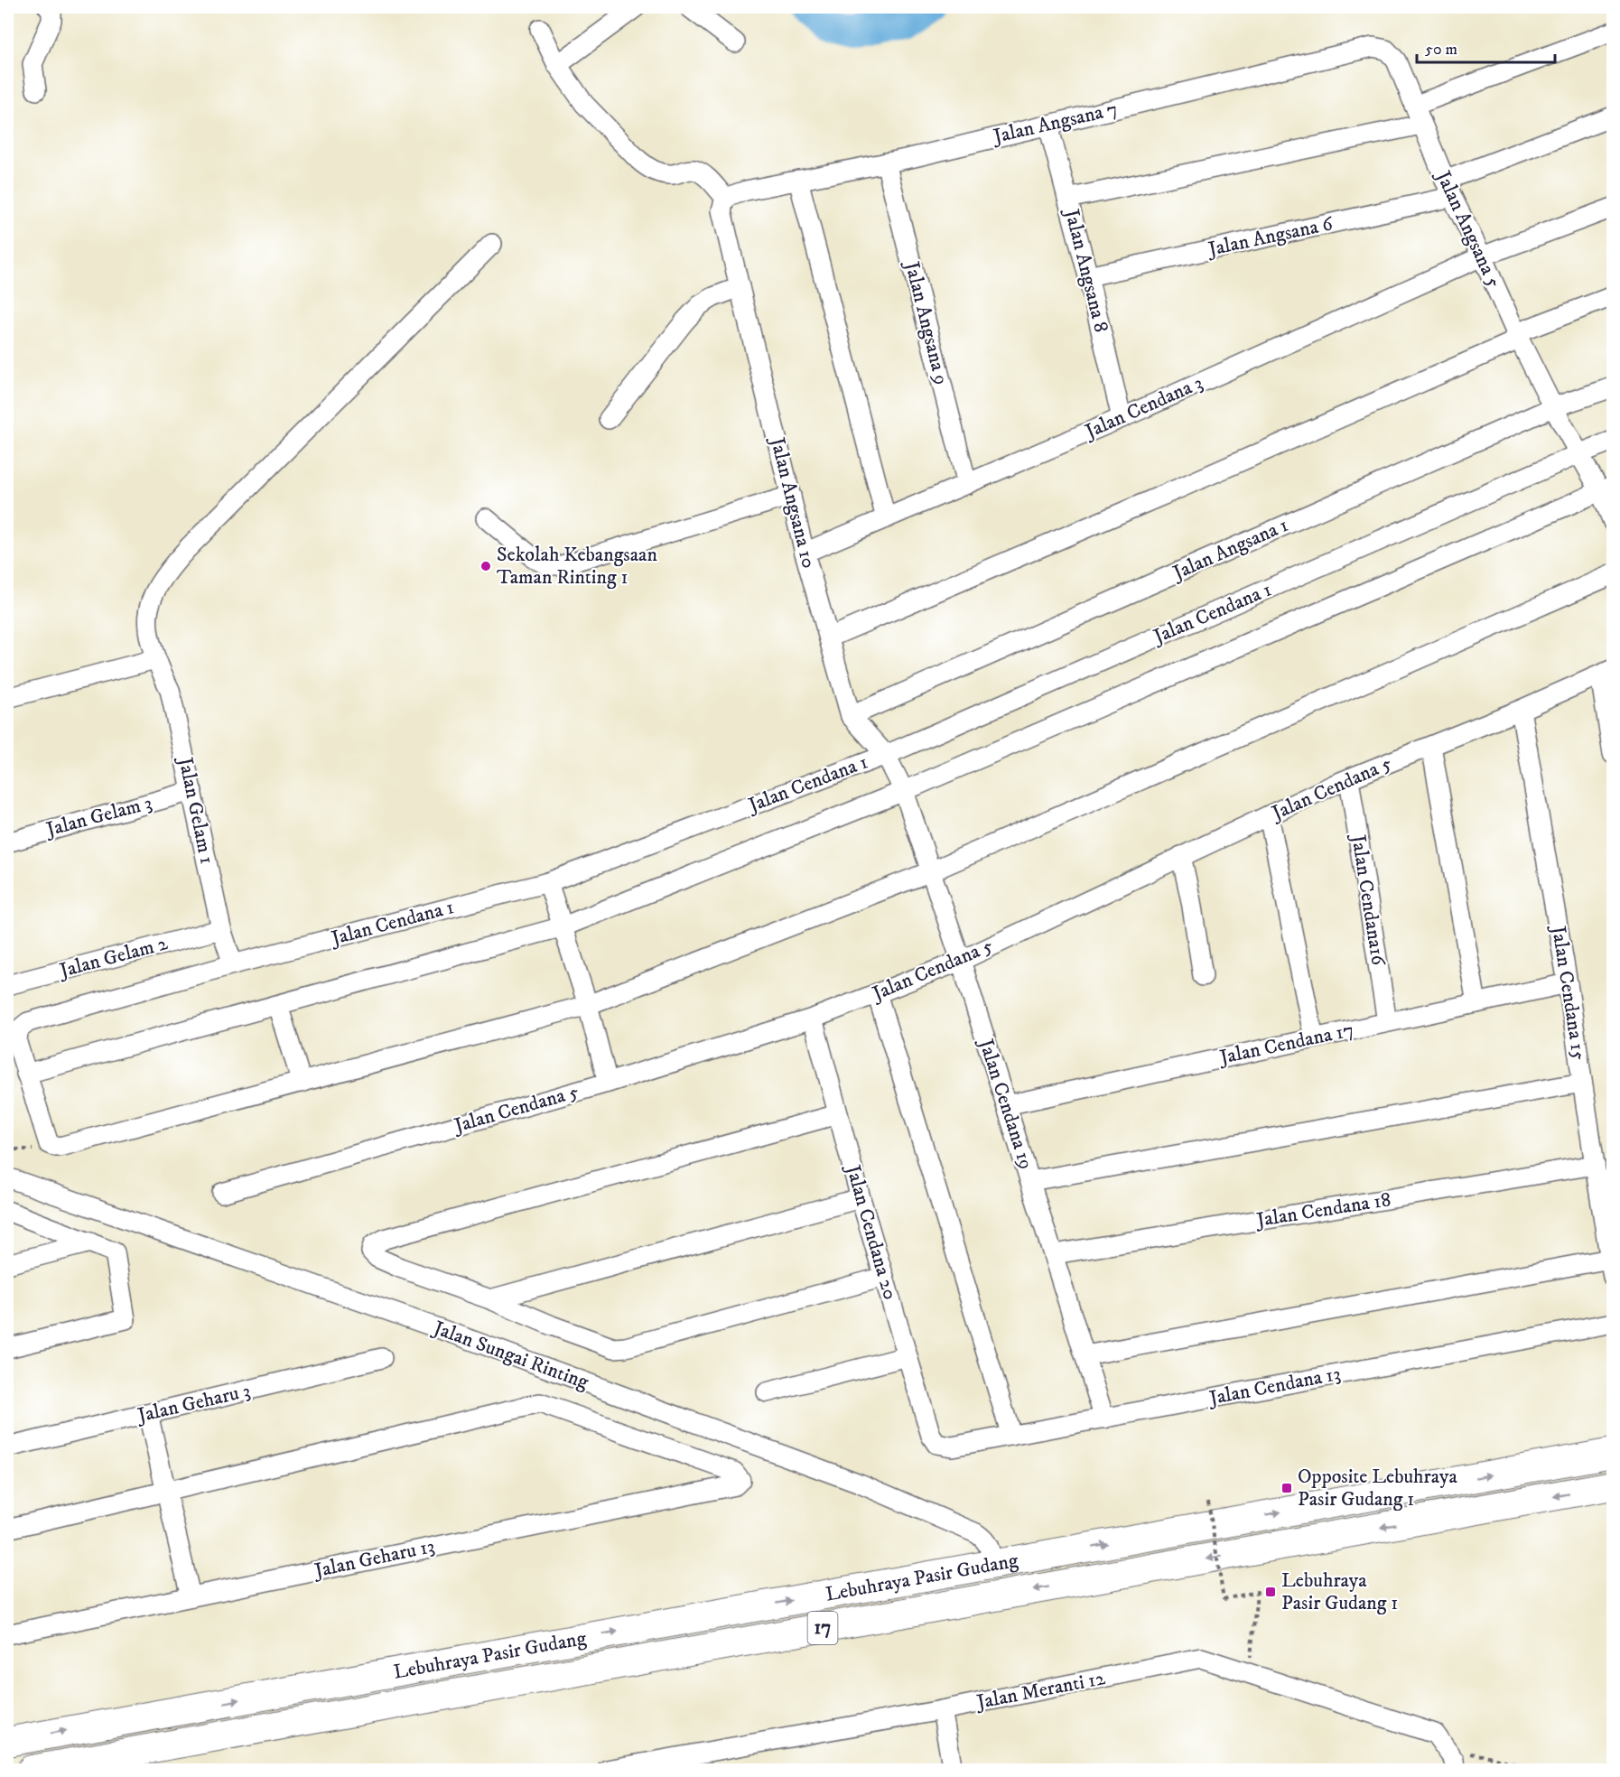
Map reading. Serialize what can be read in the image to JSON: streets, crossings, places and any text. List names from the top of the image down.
{
  "streets": {
    "highway": ["Lebuhraya Pasir Gudang", "17"],
    "street": [
      "Jalan Angsana 7",
      "Jalan Angsana 5",
      "Jalan Angsana 6",
      "Jalan Angsana 8",
      "Jalan Angsana 9",
      "Jalan Cendana 3",
      "Jalan Angsana 10",
      "Jalan Angsana 1",
      "Jalan Cendana 1",
      "Jalan Cendana 5",
      "Jalan Gelam 1",
      "Jalan Gelam 3",
      "Jalan Cendana16",
      "Jalan Gelam 2",
      "Jalan Cendana 15",
      "Jalan Cendana 17",
      "Jalan Cendana 19",
      "Jalan Cendana 18",
      "Jalan Cendana 20",
      "Jalan Sungai Rinting",
      "Jalan Cendana 13",
      "Jalan Geharu 3",
      "Jalan Geharu 13",
      "Jalan Meranti 12"
    ]
  },
  "crossings": [
    ["Jalan Angsana 7", "Jalan Angsana 5"],
    ["Jalan Angsana 7", "Jalan Angsana 8"],
    ["Jalan Angsana 7", "Jalan Angsana 9"],
    ["Jalan Angsana 7", "Jalan Angsana 10"],
    ["Jalan Angsana 5", "Jalan Angsana 6"],
    ["Jalan Angsana 5", "Jalan Cendana 3"],
    ["Jalan Angsana 5", "Jalan Angsana 1"],
    ["Jalan Angsana 5", "Jalan Cendana 1"],
    ["Jalan Angsana 6", "Jalan Angsana 8"],
    ["Jalan Angsana 8", "Jalan Cendana 3"],
    ["Jalan Angsana 9", "Jalan Cendana 3"],
    ["Jalan Cendana 3", "Jalan Angsana 10"],
    ["Jalan Angsana 10", "Jalan Angsana 1"],
    ["Jalan Angsana 10", "Jalan Cendana 1"],
    ["Jalan Angsana 10", "Jalan Cendana 19"],
    ["Jalan Cendana 1", "Jalan Gelam 1"],
    ["Jalan Cendana 1", "Jalan Cendana 19"],
    ["Jalan Cendana 5", "Jalan Cendana16"],
    ["Jalan Cendana 5", "Jalan Cendana 15"],
    ["Jalan Cendana 5", "Jalan Cendana 19"],
    ["Jalan Cendana 5", "Jalan Cendana 20"],
    ["Jalan Gelam 1", "Jalan Gelam 3"],
    ["Jalan Gelam 1", "Jalan Gelam 2"],
    ["Jalan Cendana16", "Jalan Cendana 17"],
    ["Jalan Cendana 15", "Jalan Cendana 17"],
    ["Jalan Cendana 15", "Jalan Cendana 18"],
    ["Jalan Cendana 17", "Jalan Cendana 19"],
    ["Jalan Cendana 19", "Jalan Cendana 18"],
    ["Jalan Cendana 19", "Jalan Cendana 13"],
    ["Jalan Cendana 20", "Jalan Cendana 13"],
    ["Jalan Sungai Rinting", "Lebuhraya Pasir Gudang"]
  ],
  "places": {
    "other": ["Sekolah Kebangsaan Taman Rinting 1"],
    "transit": ["Opposite Lebuhraya Pasir Gudang 1", "Lebuhraya Pasir Gudang 1"]
  },
  "scale_bar": "50 m"
}
